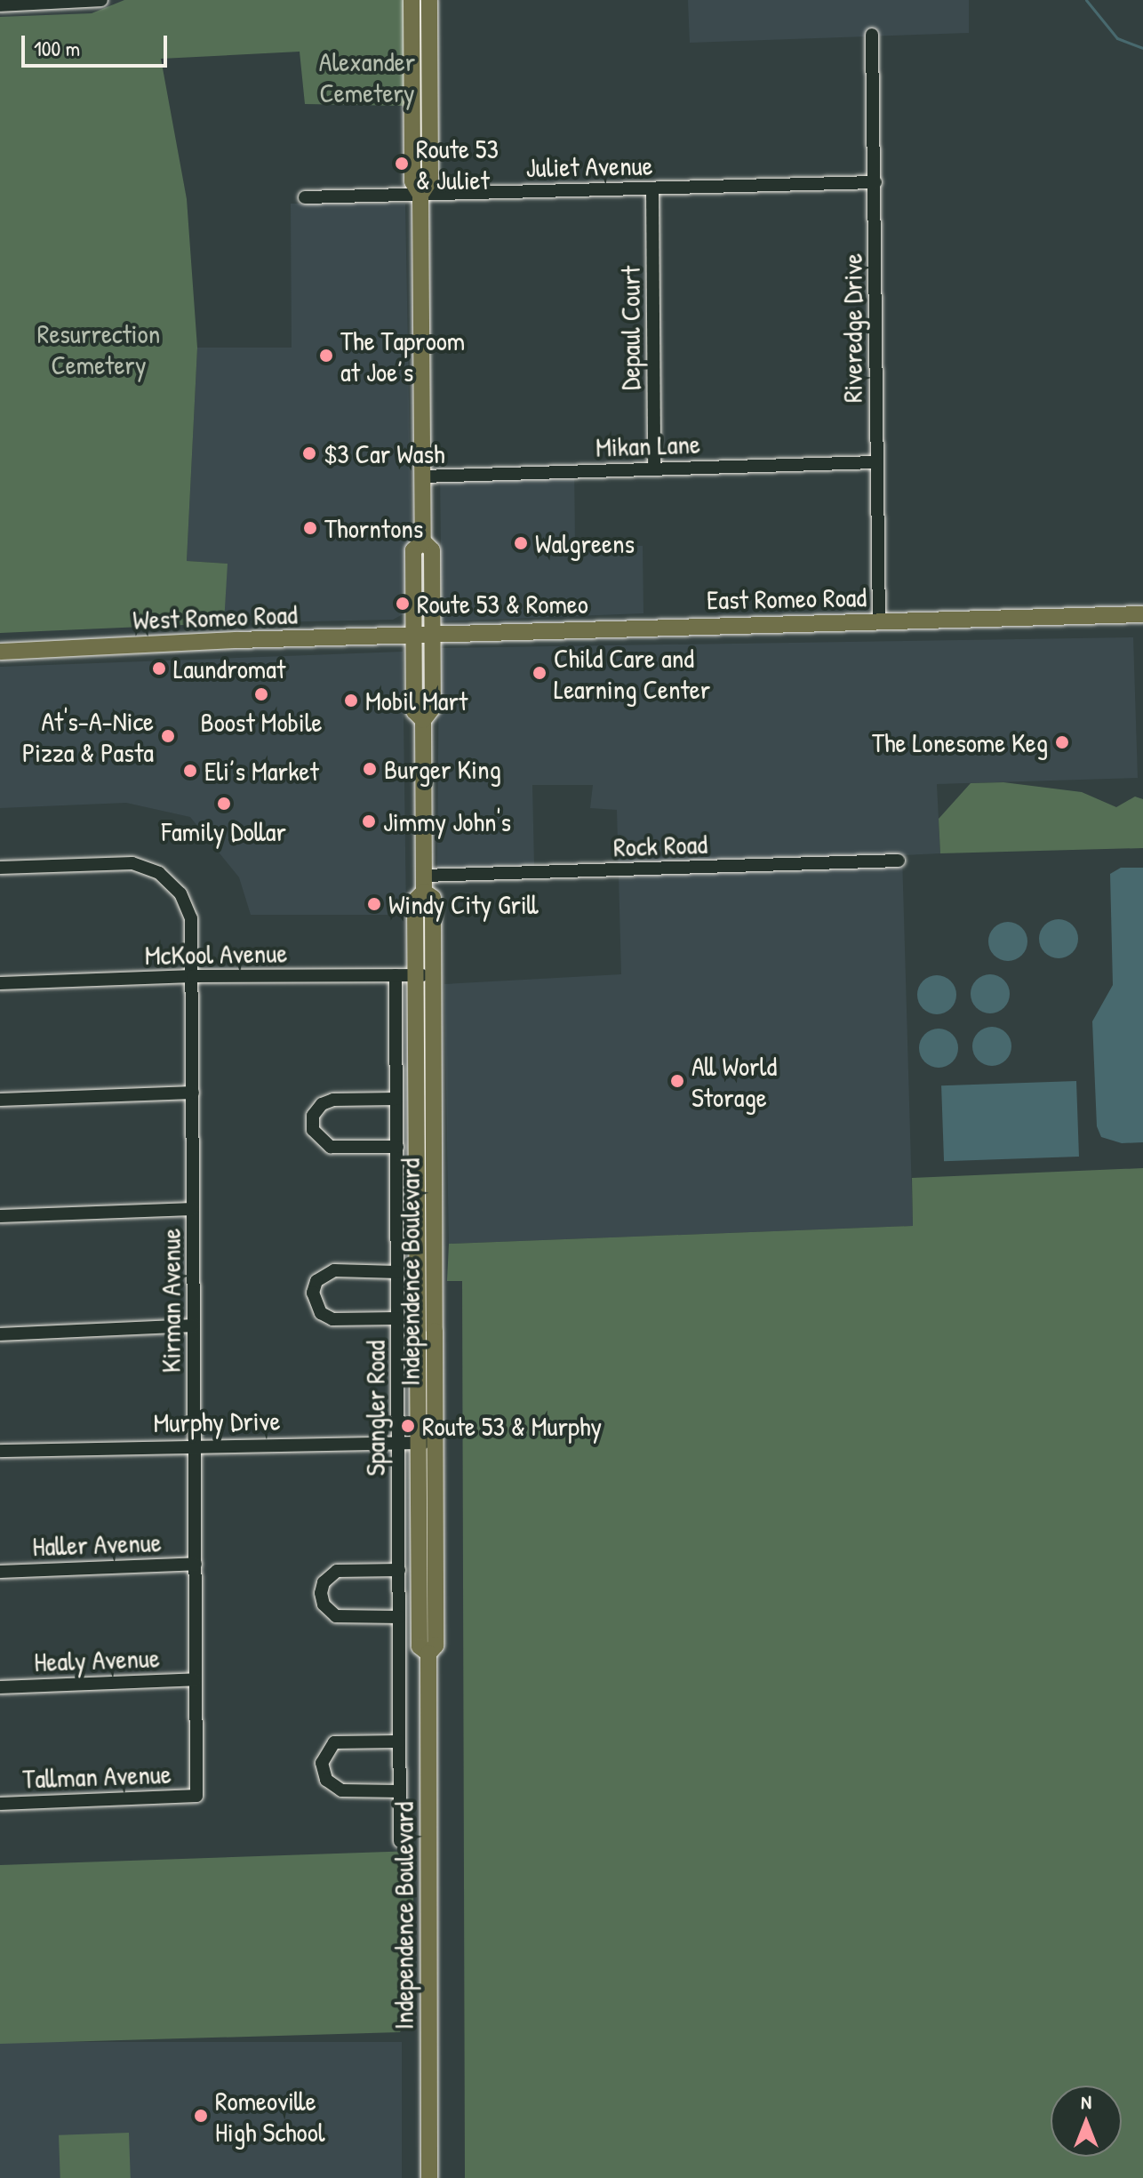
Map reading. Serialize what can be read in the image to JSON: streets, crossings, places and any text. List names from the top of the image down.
{
  "streets": {
    "main road": ["East Romeo Road", "West Romeo Road", "Independence Boulevard"],
    "street": [
      "Juliet Avenue",
      "Depaul Court",
      "Riveredge Drive",
      "Mikan Lane",
      "Rock Road",
      "McKool Avenue",
      "Kirman Avenue",
      "Spangler Road",
      "Murphy Drive",
      "Haller Avenue",
      "Healy Avenue",
      "Tallman Avenue"
    ]
  },
  "crossings": [
    ["Juliet Avenue", "Depaul Court"],
    ["Juliet Avenue", "Riveredge Drive"],
    ["Juliet Avenue", "Independence Boulevard"],
    ["Depaul Court", "Mikan Lane"],
    ["Riveredge Drive", "Mikan Lane"],
    ["Riveredge Drive", "East Romeo Road"],
    ["Mikan Lane", "Independence Boulevard"],
    ["East Romeo Road", "West Romeo Road"],
    ["East Romeo Road", "Independence Boulevard"],
    ["West Romeo Road", "Independence Boulevard"],
    ["Rock Road", "Independence Boulevard"],
    ["McKool Avenue", "Independence Boulevard"],
    ["McKool Avenue", "Kirman Avenue"],
    ["McKool Avenue", "Spangler Road"],
    ["Independence Boulevard", "Murphy Drive"],
    ["Kirman Avenue", "Murphy Drive"],
    ["Kirman Avenue", "Haller Avenue"],
    ["Kirman Avenue", "Healy Avenue"],
    ["Kirman Avenue", "Tallman Avenue"],
    ["Spangler Road", "Murphy Drive"]
  ],
  "parks": ["Alexander Cemetery", "Resurrection Cemetery"],
  "places": [
    "Route 53 & Juliet",
    "The Taproom at Joe’s",
    "$3 Car Wash",
    "Thorntons",
    "Walgreens",
    "Route 53 & Romeo",
    "Laundromat",
    "Child Care and Learning Center",
    "Boost Mobile",
    "Mobil Mart",
    "At's-A-Nice Pizza & Pasta",
    "The Lonesome Keg",
    "Burger King",
    "Eli’s Market",
    "Family Dollar",
    "Jimmy John's",
    "Windy City Grill",
    "All World Storage",
    "Route 53 & Murphy",
    "Romeoville High School"
  ],
  "scale_bar": "100 m",
  "north": "top"
}
